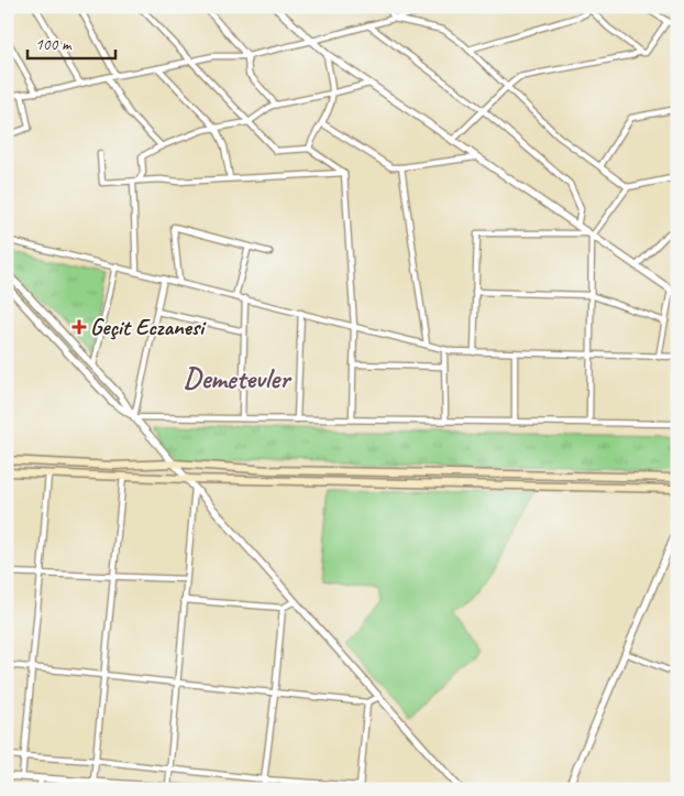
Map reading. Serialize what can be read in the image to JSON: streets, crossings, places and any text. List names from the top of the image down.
{
  "districts": ["Demetevler"],
  "places": {
    "health": ["Geçit Eczanesi"]
  },
  "scale_bar": "100 m"
}
